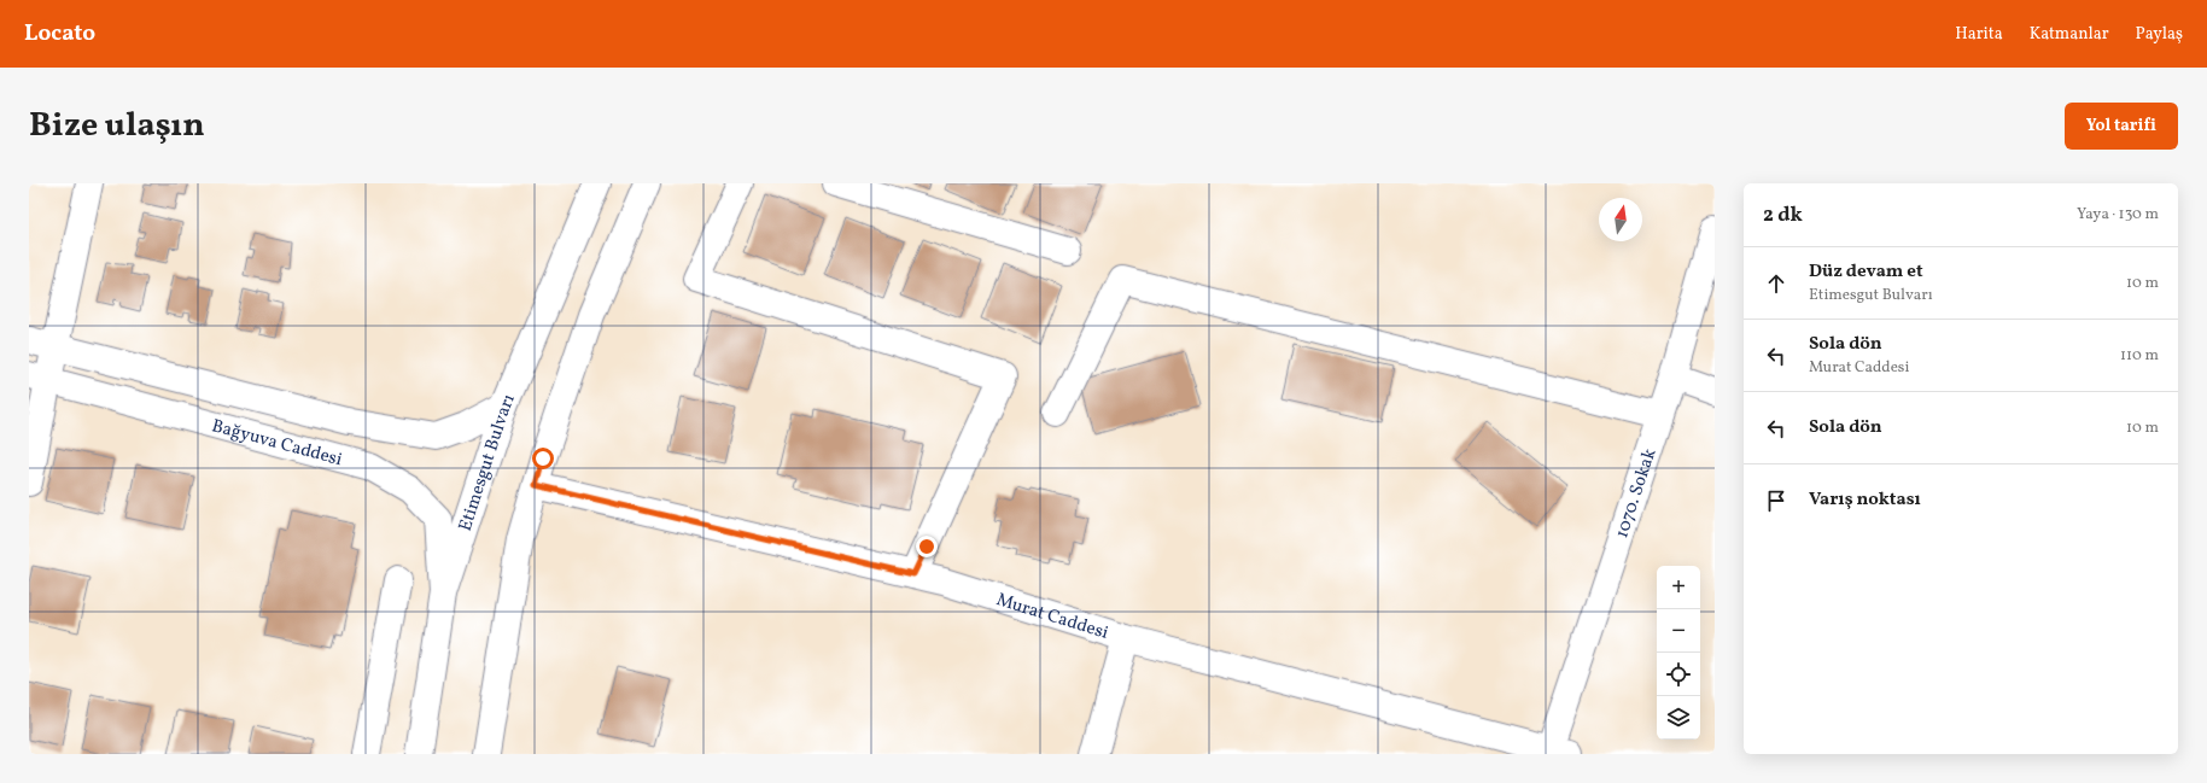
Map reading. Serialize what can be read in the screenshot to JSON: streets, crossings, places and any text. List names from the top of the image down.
{
  "streets": {
    "street": [
      "Bağyuva Caddesi",
      "Etimesgut Bulvarı",
      "1070. Sokak",
      "Murat Caddesi"
    ]
  },
  "crossings": [
    ["Bağyuva Caddesi", "Etimesgut Bulvarı"],
    ["1070. Sokak", "Murat Caddesi"]
  ],
  "north": "top",
  "page": {
    "header": "Locato",
    "nav": ["Harita", "Katmanlar", "Paylaş"],
    "title": "Bize ulaşın",
    "buttons": "Yol tarifi",
    "heading": ["2 dk", "Yaya · 130 m"],
    "list": [
      ["Düz devam et", "Etimesgut Bulvarı", "10 m"],
      ["Sola dön", "Murat Caddesi", "110 m"],
      ["Sola dön", "10 m"],
      "Varış noktası"
    ],
    "map_buttons": ["+", "−"]
  }
}
